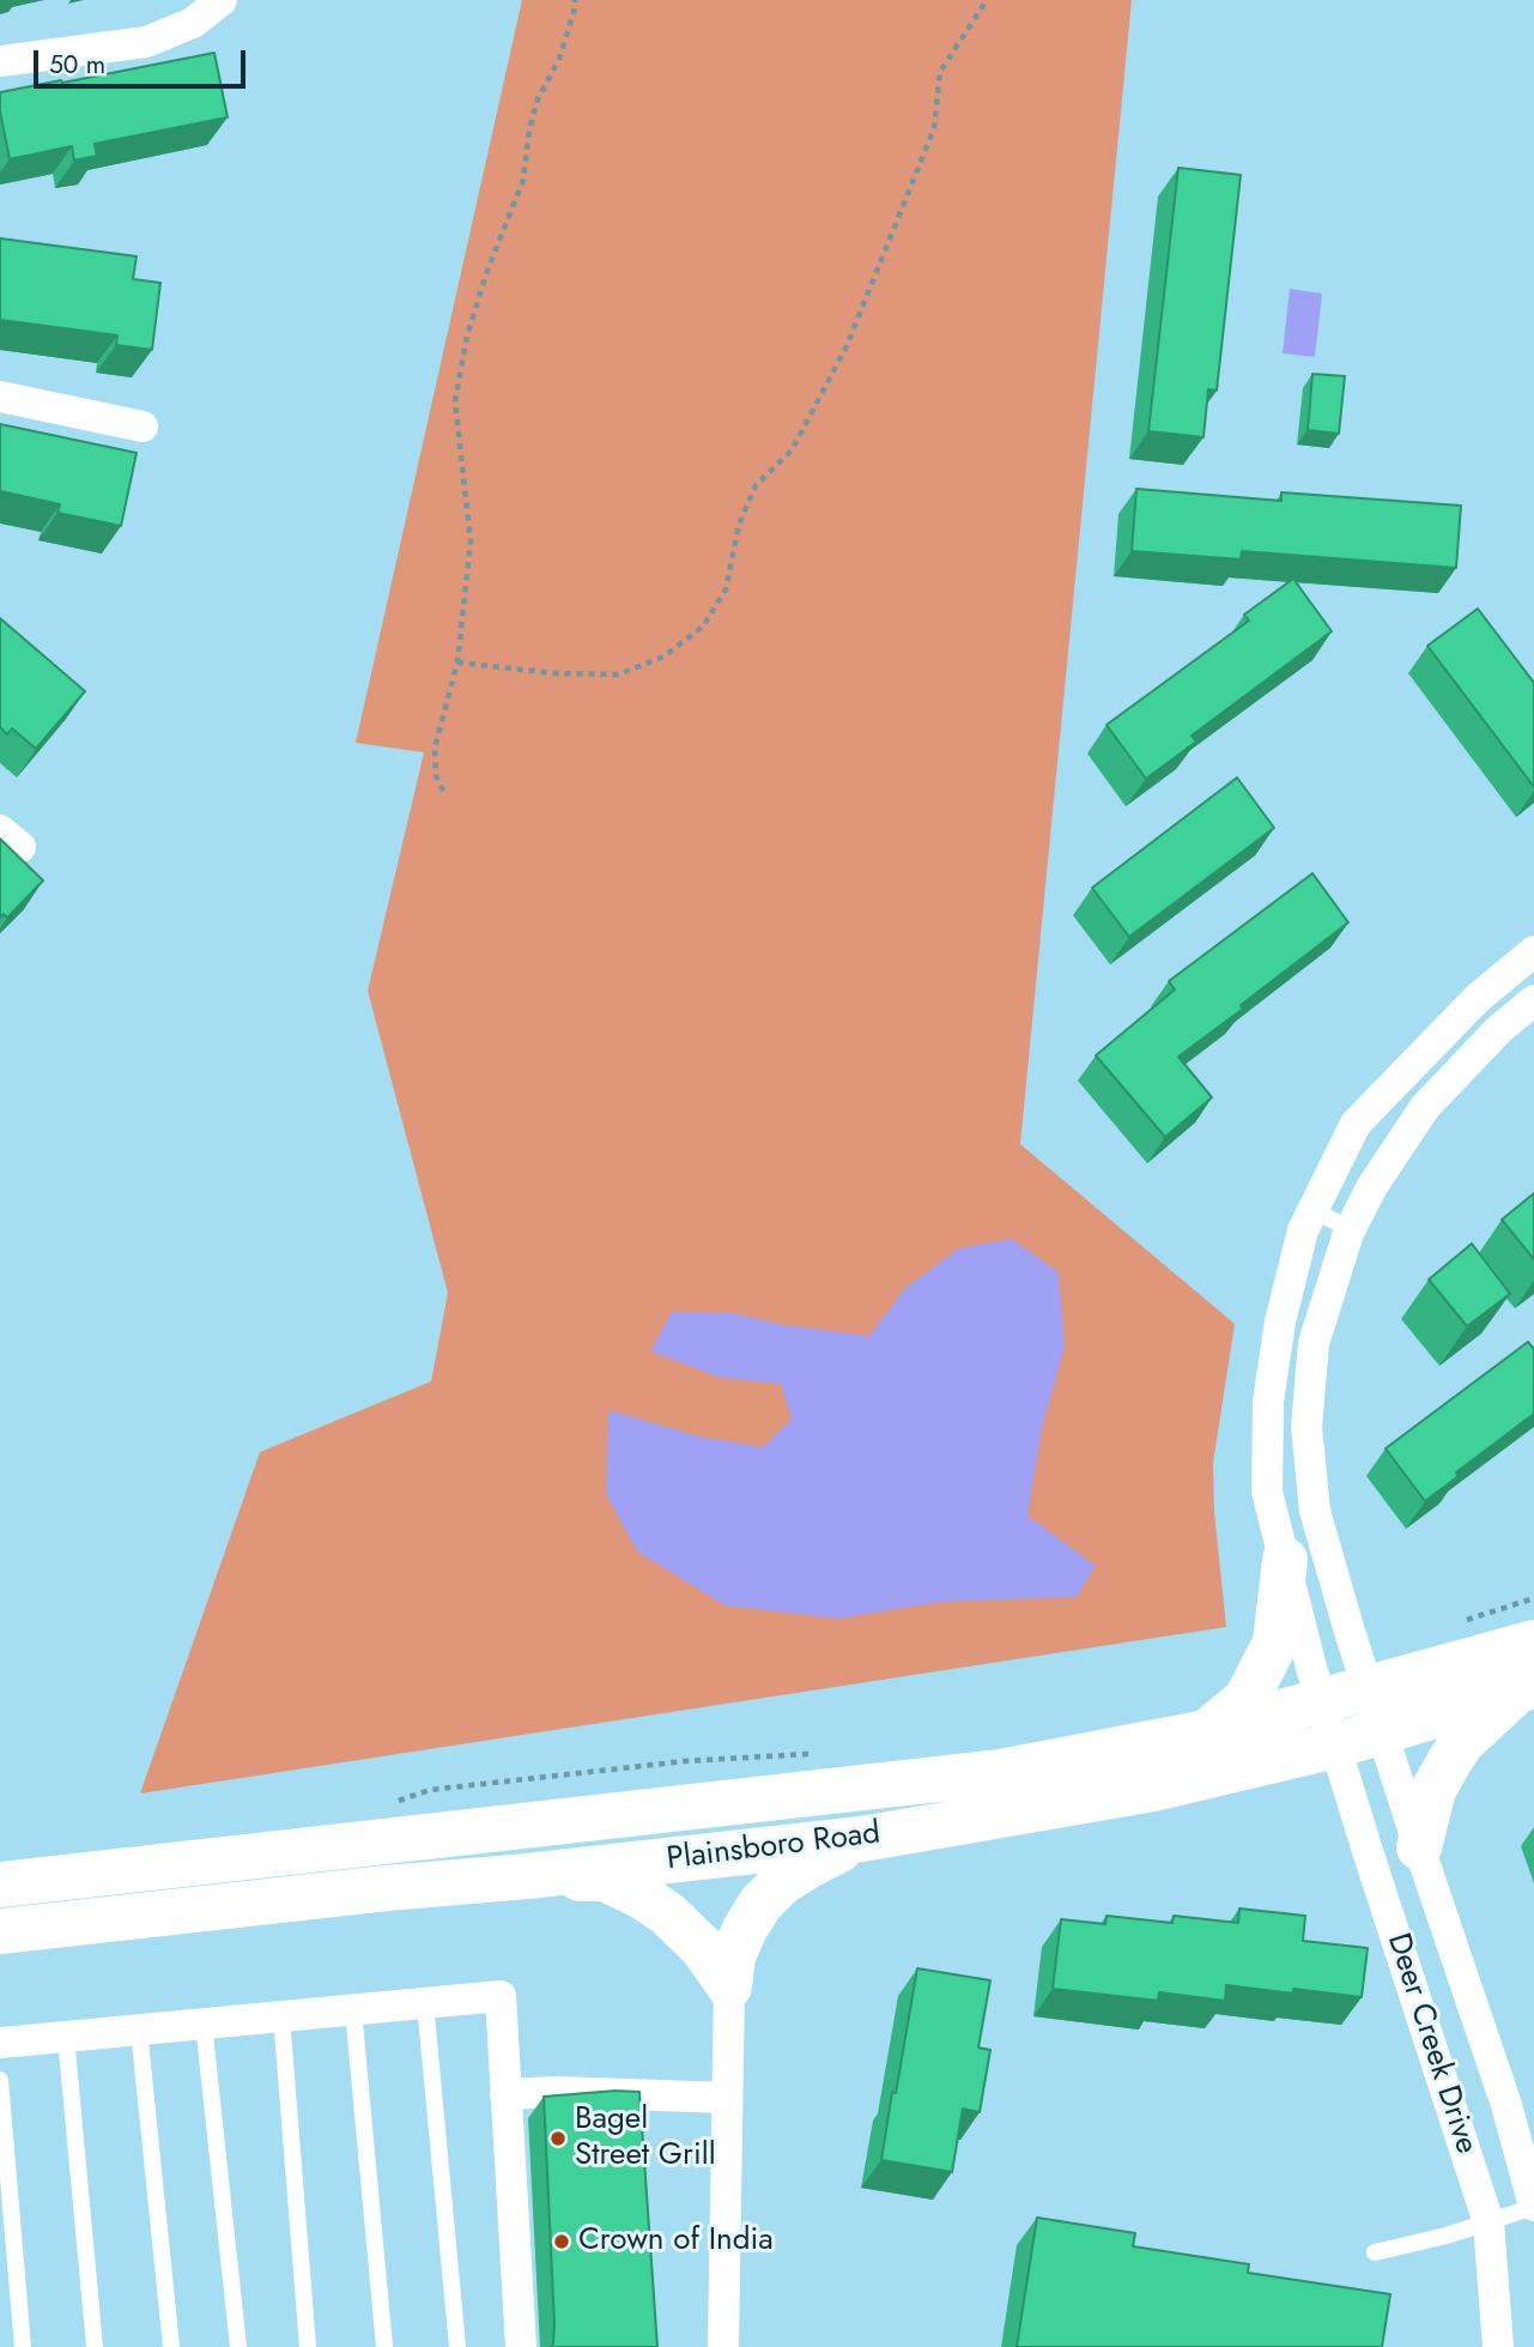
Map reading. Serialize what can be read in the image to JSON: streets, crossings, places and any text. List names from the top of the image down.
{
  "streets": {
    "street": ["Plainsboro Road", "Deer Creek Drive"]
  },
  "crossings": [
    ["Plainsboro Road", "Deer Creek Drive"]
  ],
  "places": ["Bagel Street Grill", "Crown of India"],
  "scale_bar": "50 m"
}
